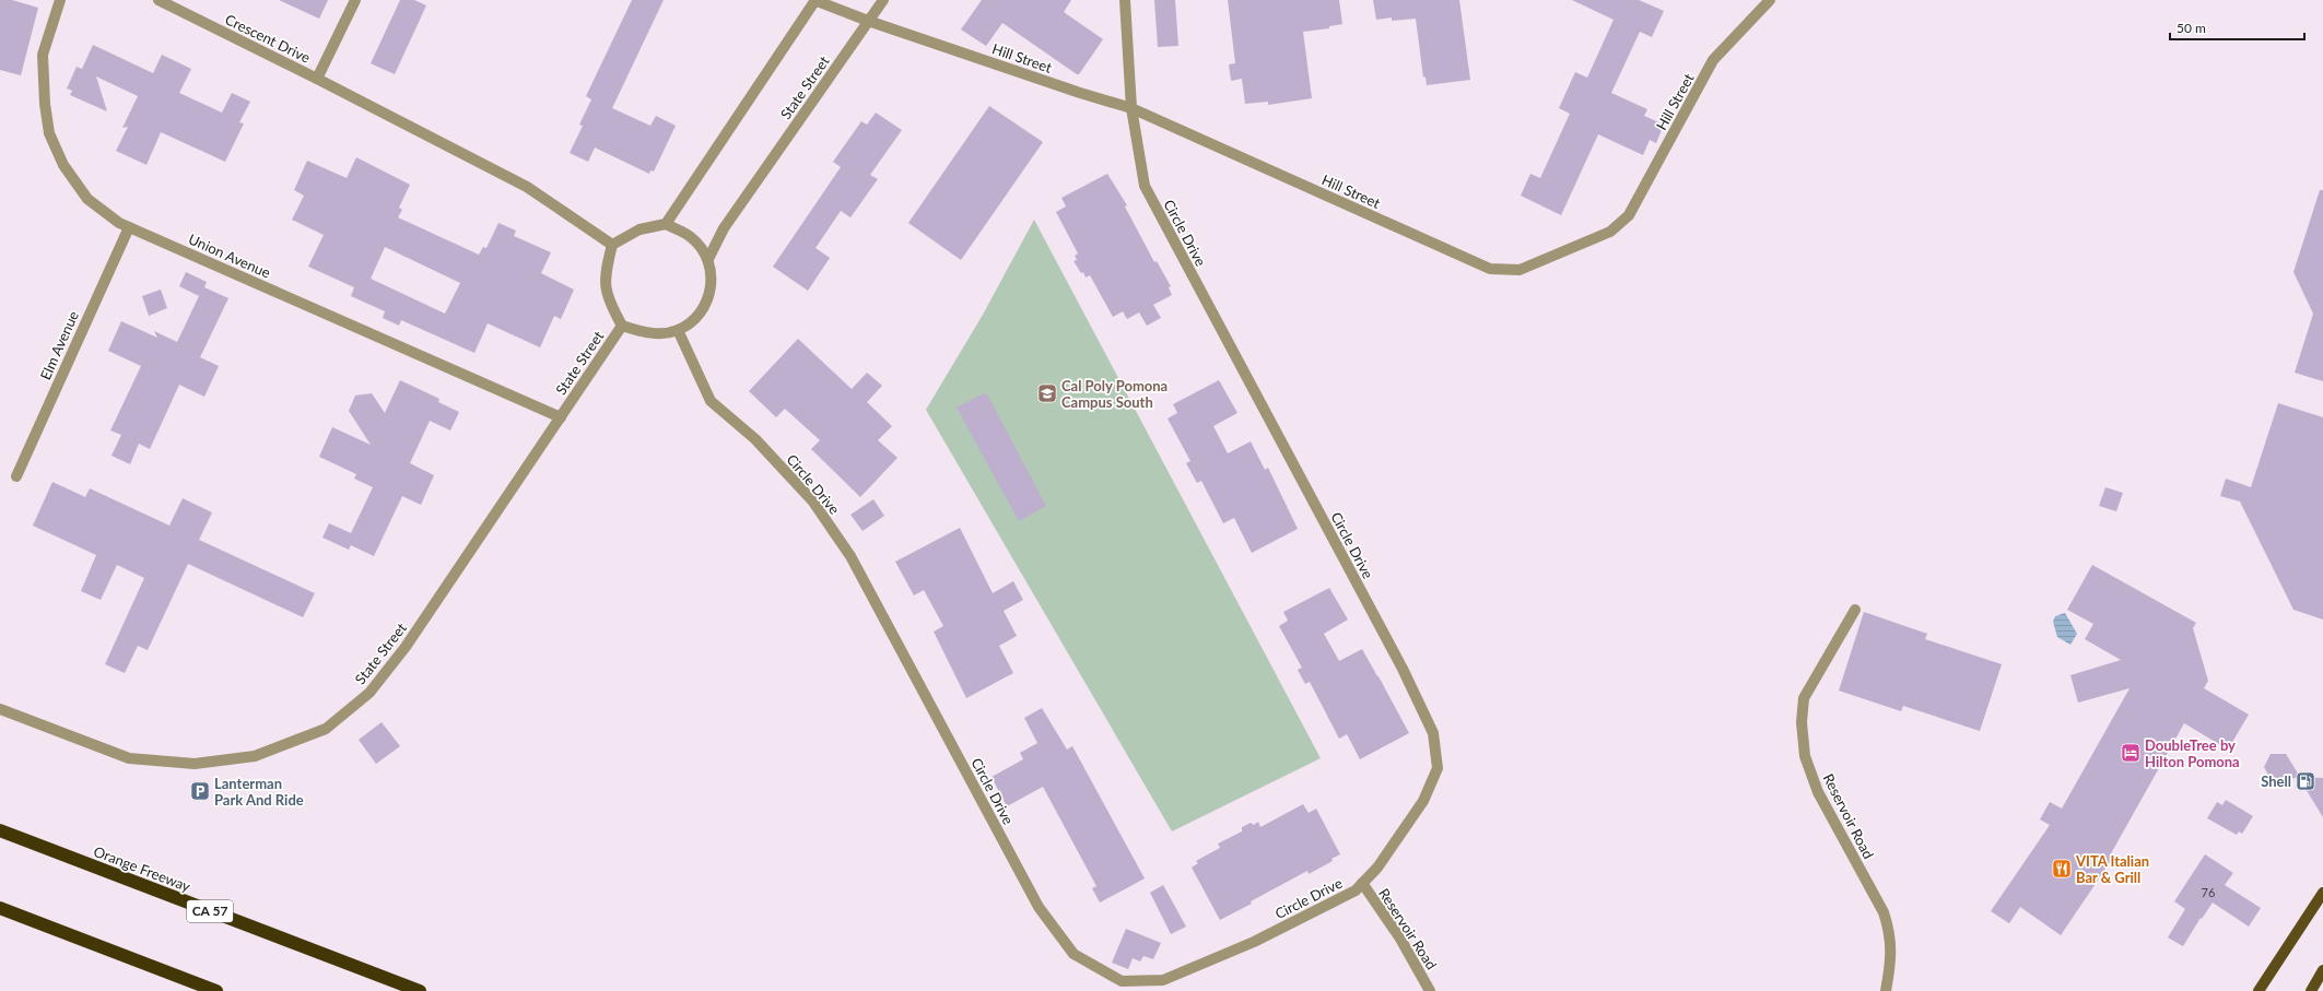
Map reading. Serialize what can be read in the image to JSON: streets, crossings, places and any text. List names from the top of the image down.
{
  "streets": {
    "highway": ["Orange Freeway", "CA 57"],
    "street": [
      "Crescent Drive",
      "Hill Street",
      "State Street",
      "Circle Drive",
      "Union Avenue",
      "Elm Avenue",
      "Reservoir Road"
    ]
  },
  "crossings": [
    ["Crescent Drive", "State Street"],
    ["Crescent Drive", "Circle Drive"],
    ["Hill Street", "State Street"],
    ["Hill Street", "Circle Drive"],
    ["State Street", "Circle Drive"],
    ["State Street", "Union Avenue"],
    ["Circle Drive", "Reservoir Road"],
    ["Union Avenue", "Elm Avenue"]
  ],
  "places": {
    "school or university": ["Cal Poly Pomona Campus South"],
    "hotel": ["DoubleTree by Hilton Pomona"],
    "fuel station": ["Shell"],
    "parking": ["Lanterman Park And Ride"],
    "restaurant": ["VITA Italian Bar & Grill"]
  },
  "house_numbers": ["76"],
  "scale_bar": "50 m"
}
